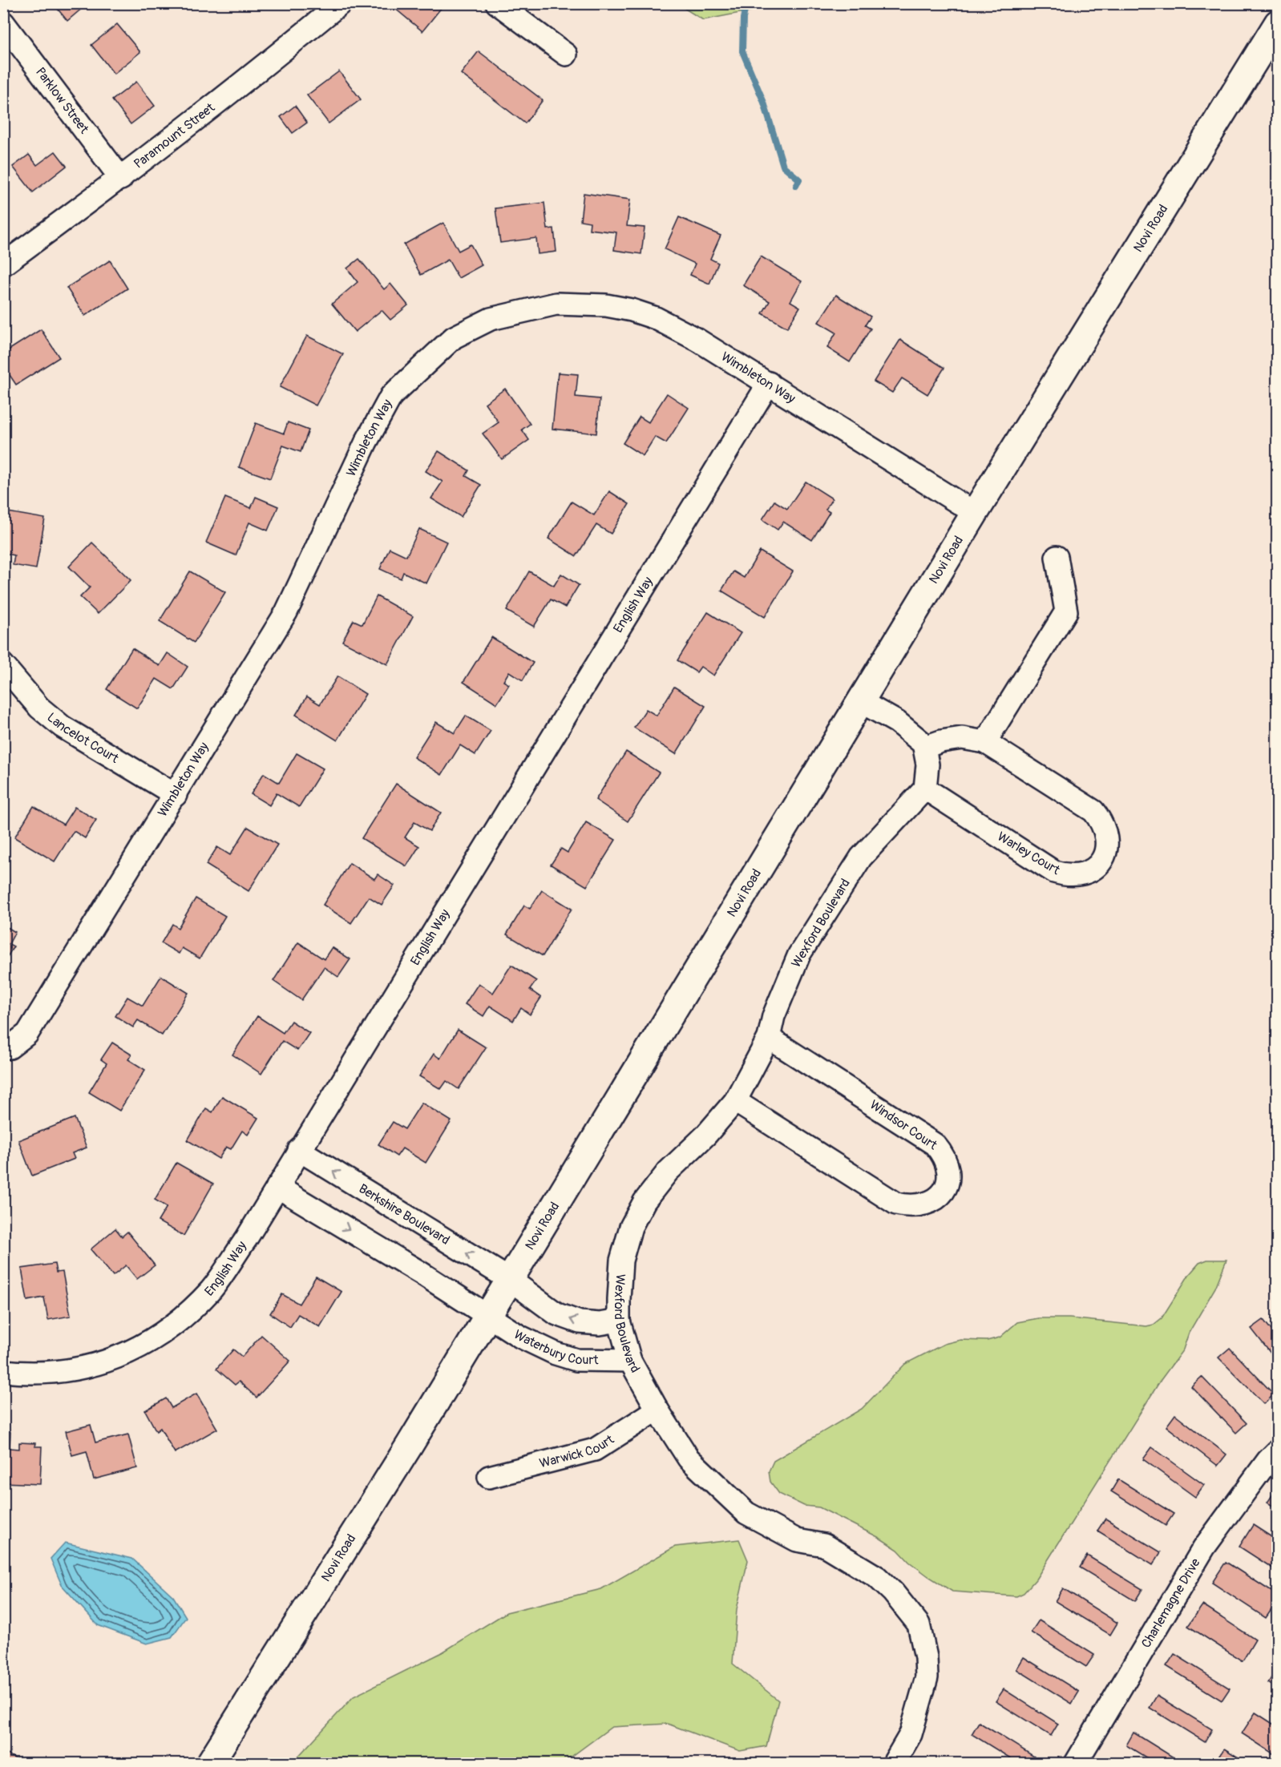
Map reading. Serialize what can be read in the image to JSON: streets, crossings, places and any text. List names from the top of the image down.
{
  "streets": {
    "main road": ["Novi Road"],
    "street": [
      "Parklow Street",
      "Paramount Street",
      "Wimbleton Way",
      "English Way",
      "Lancelot Court",
      "Warley Court",
      "Wexford Boulevard",
      "Windsor Court",
      "Berkshire Boulevard",
      "Waterbury Court",
      "Warwick Court",
      "Charlemagne Drive"
    ]
  },
  "crossings": [
    ["Parklow Street", "Paramount Street"],
    ["Novi Road", "Wimbleton Way"],
    ["Novi Road", "Berkshire Boulevard"],
    ["Novi Road", "Waterbury Court"],
    ["Wimbleton Way", "English Way"],
    ["Wimbleton Way", "Lancelot Court"],
    ["English Way", "Berkshire Boulevard"],
    ["Warley Court", "Wexford Boulevard"],
    ["Wexford Boulevard", "Windsor Court"],
    ["Wexford Boulevard", "Waterbury Court"],
    ["Wexford Boulevard", "Warwick Court"]
  ]
}
